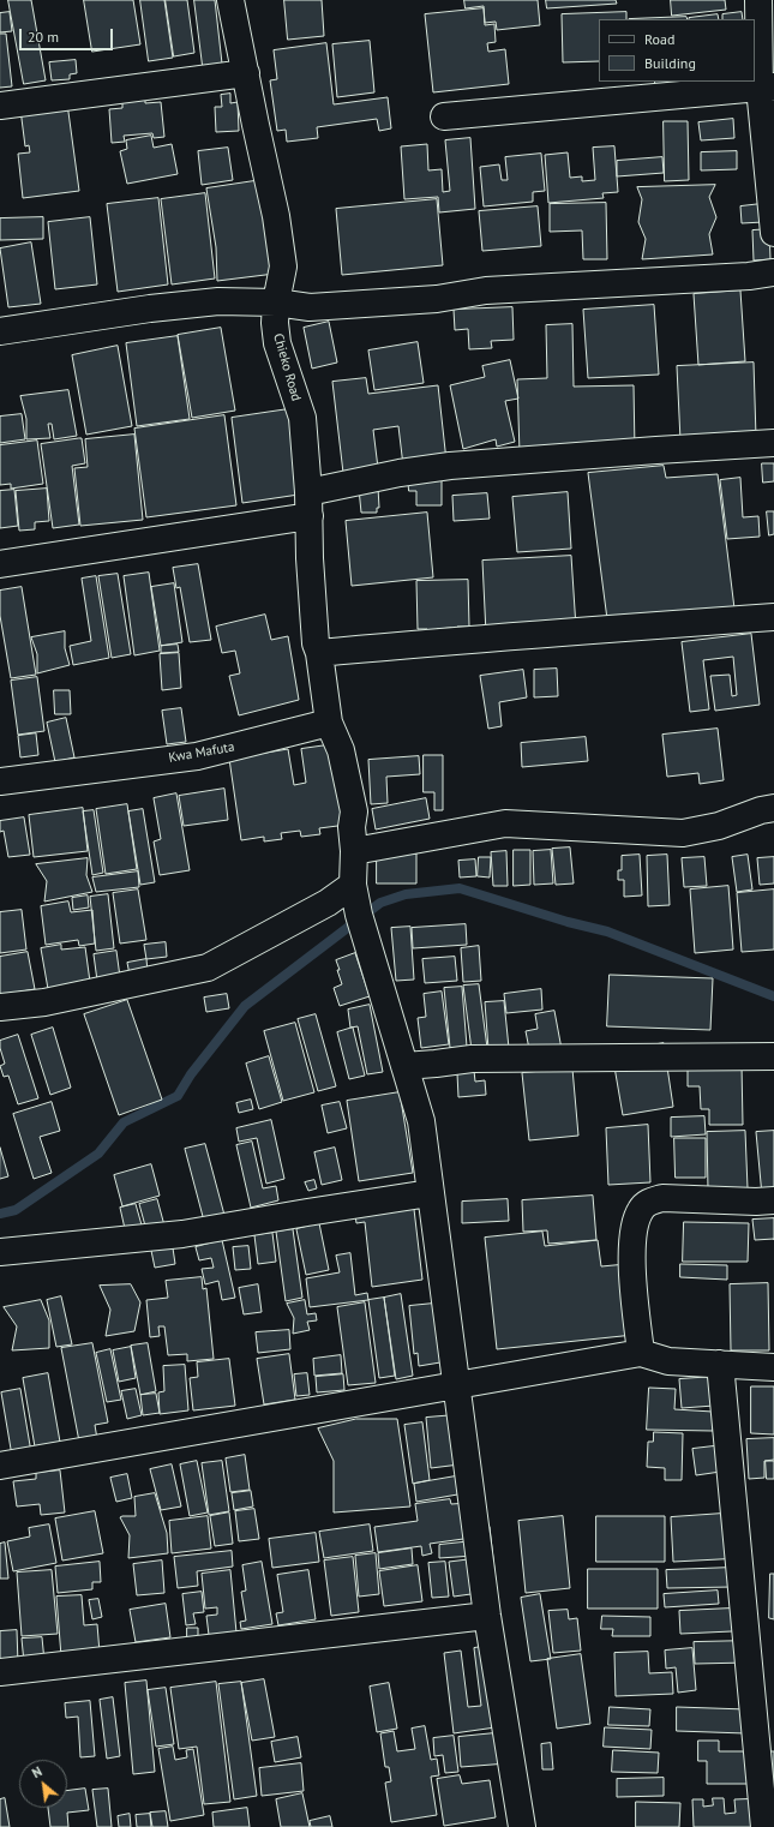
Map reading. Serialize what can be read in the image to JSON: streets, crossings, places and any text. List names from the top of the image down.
{
  "streets": {
    "street": ["Chieko Road", "Kwa Mafuta"]
  },
  "legend": ["Road", "Building"],
  "scale_bar": "20 m",
  "north": "top left"
}
